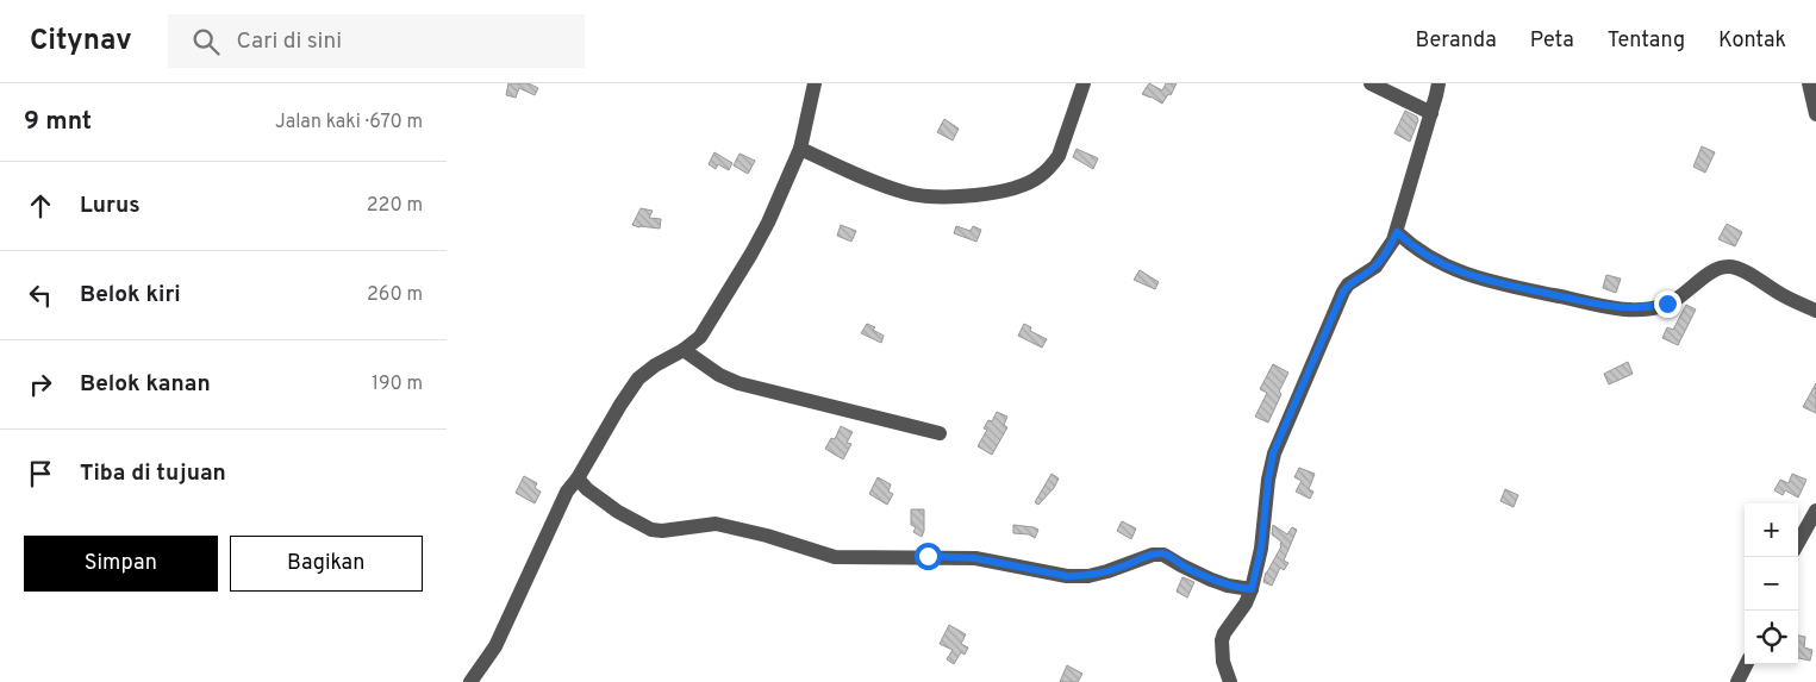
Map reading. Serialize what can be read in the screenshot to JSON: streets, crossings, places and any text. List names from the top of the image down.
{
  "page": {
    "header": "Citynav",
    "search": "Cari di sini",
    "nav": [
      "Beranda",
      "Peta",
      "Tentang",
      "Kontak"
    ],
    "heading": ["9 mnt", "Jalan kaki · 670 m"],
    "list": [
      ["Lurus", "220 m"],
      ["Belok kiri", "260 m"],
      ["Belok kanan", "190 m"],
      "Tiba di tujuan"
    ],
    "map_buttons": ["+", "−"],
    "buttons": ["Simpan", "Bagikan"]
  }
}
